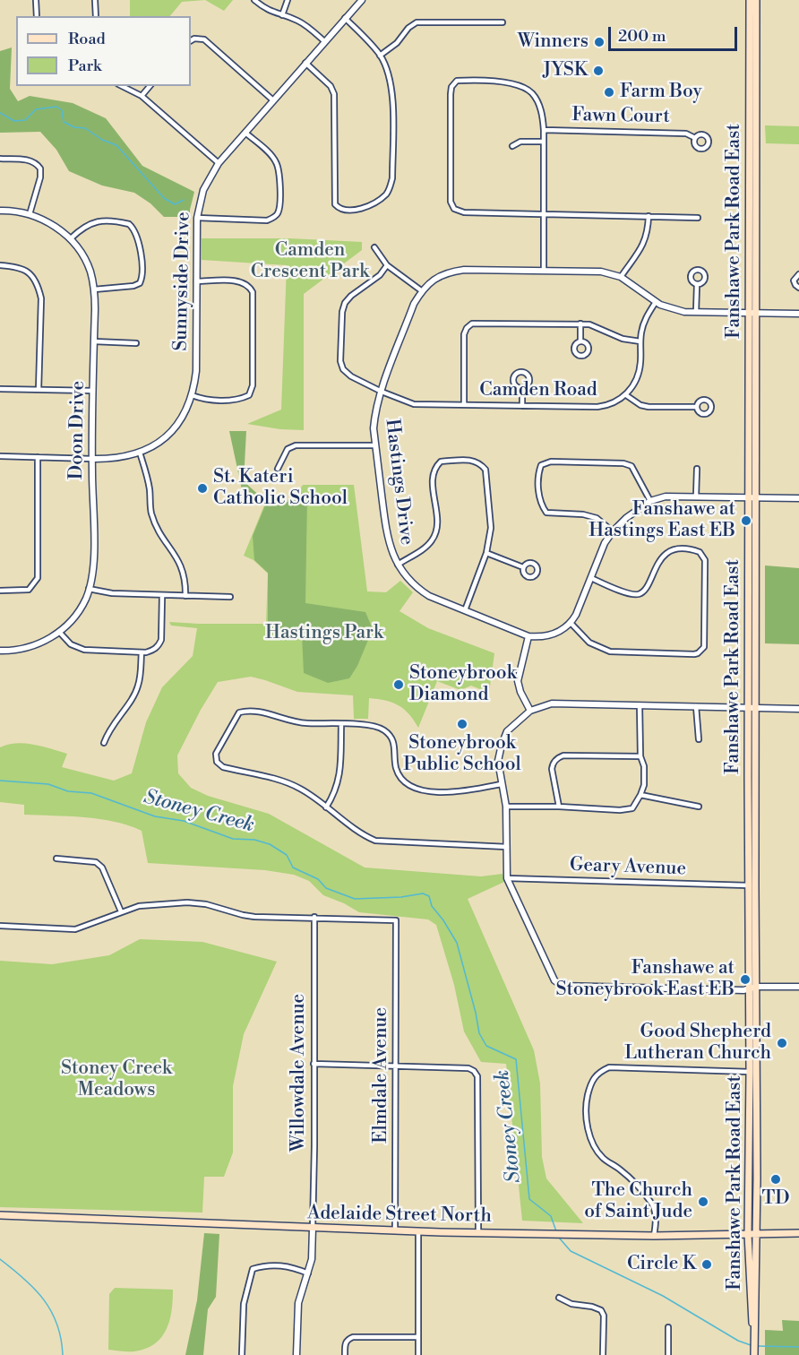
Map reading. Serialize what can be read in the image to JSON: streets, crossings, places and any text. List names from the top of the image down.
{
  "streets": {
    "main road": ["Fanshawe Park Road East", "Adelaide Street North"],
    "street": [
      "Fawn Court",
      "Sunnyside Drive",
      "Camden Road",
      "Doon Drive",
      "Hastings Drive",
      "Geary Avenue",
      "Willowdale Avenue",
      "Elmdale Avenue"
    ]
  },
  "crossings": [
    ["Fanshawe Park Road East", "Hastings Drive"],
    ["Fanshawe Park Road East", "Geary Avenue"],
    ["Fanshawe Park Road East", "Adelaide Street North"],
    ["Sunnyside Drive", "Doon Drive"],
    ["Camden Road", "Hastings Drive"],
    ["Willowdale Avenue", "Elmdale Avenue"],
    ["Willowdale Avenue", "Adelaide Street North"],
    ["Elmdale Avenue", "Adelaide Street North"]
  ],
  "water": ["Stoney Creek"],
  "parks": ["Camden Crescent Park", "Hastings Park", "Stoney Creek Meadows"],
  "places": [
    "Winners",
    "JYSK",
    "Farm Boy",
    "St. Kateri Catholic School",
    "Fanshawe at Hastings East EB",
    "Stoneybrook Diamond",
    "Stoneybrook Public School",
    "Fanshawe at Stoneybrook East EB",
    "Good Shepherd Lutheran Church",
    "TD",
    "The Church of Saint Jude",
    "Circle K"
  ],
  "legend": ["Road", "Park"],
  "scale_bar": "200 m"
}
